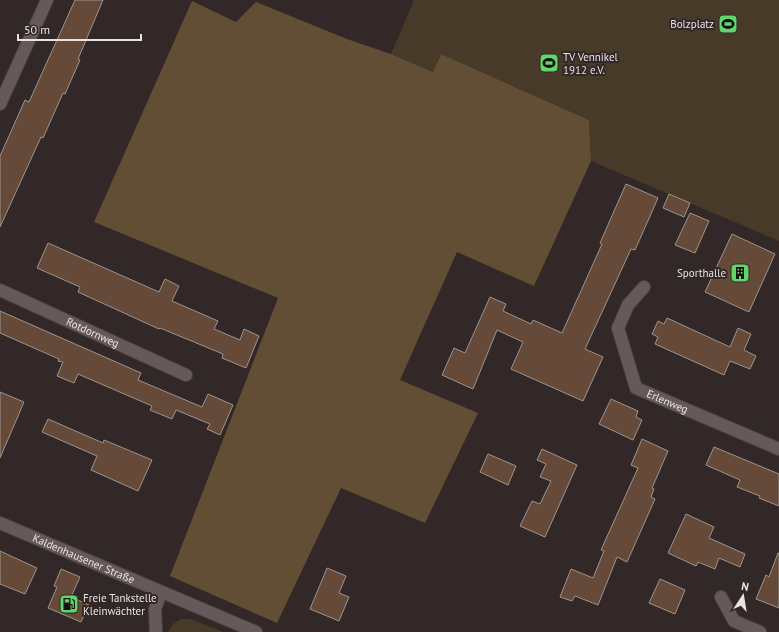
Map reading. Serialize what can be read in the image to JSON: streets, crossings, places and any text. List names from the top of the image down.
{
  "streets": {
    "street": ["Rotdornweg", "Erlenweg", "Kaldenhausener Straße"]
  },
  "places": {
    "sports": ["Bolzplatz", "TV Vennikel 1912 e.V."],
    "building": ["Sporthalle"],
    "fuel station": ["Freie Tankstelle Kleinwächter"]
  },
  "scale_bar": "50 m",
  "north": "top"
}
